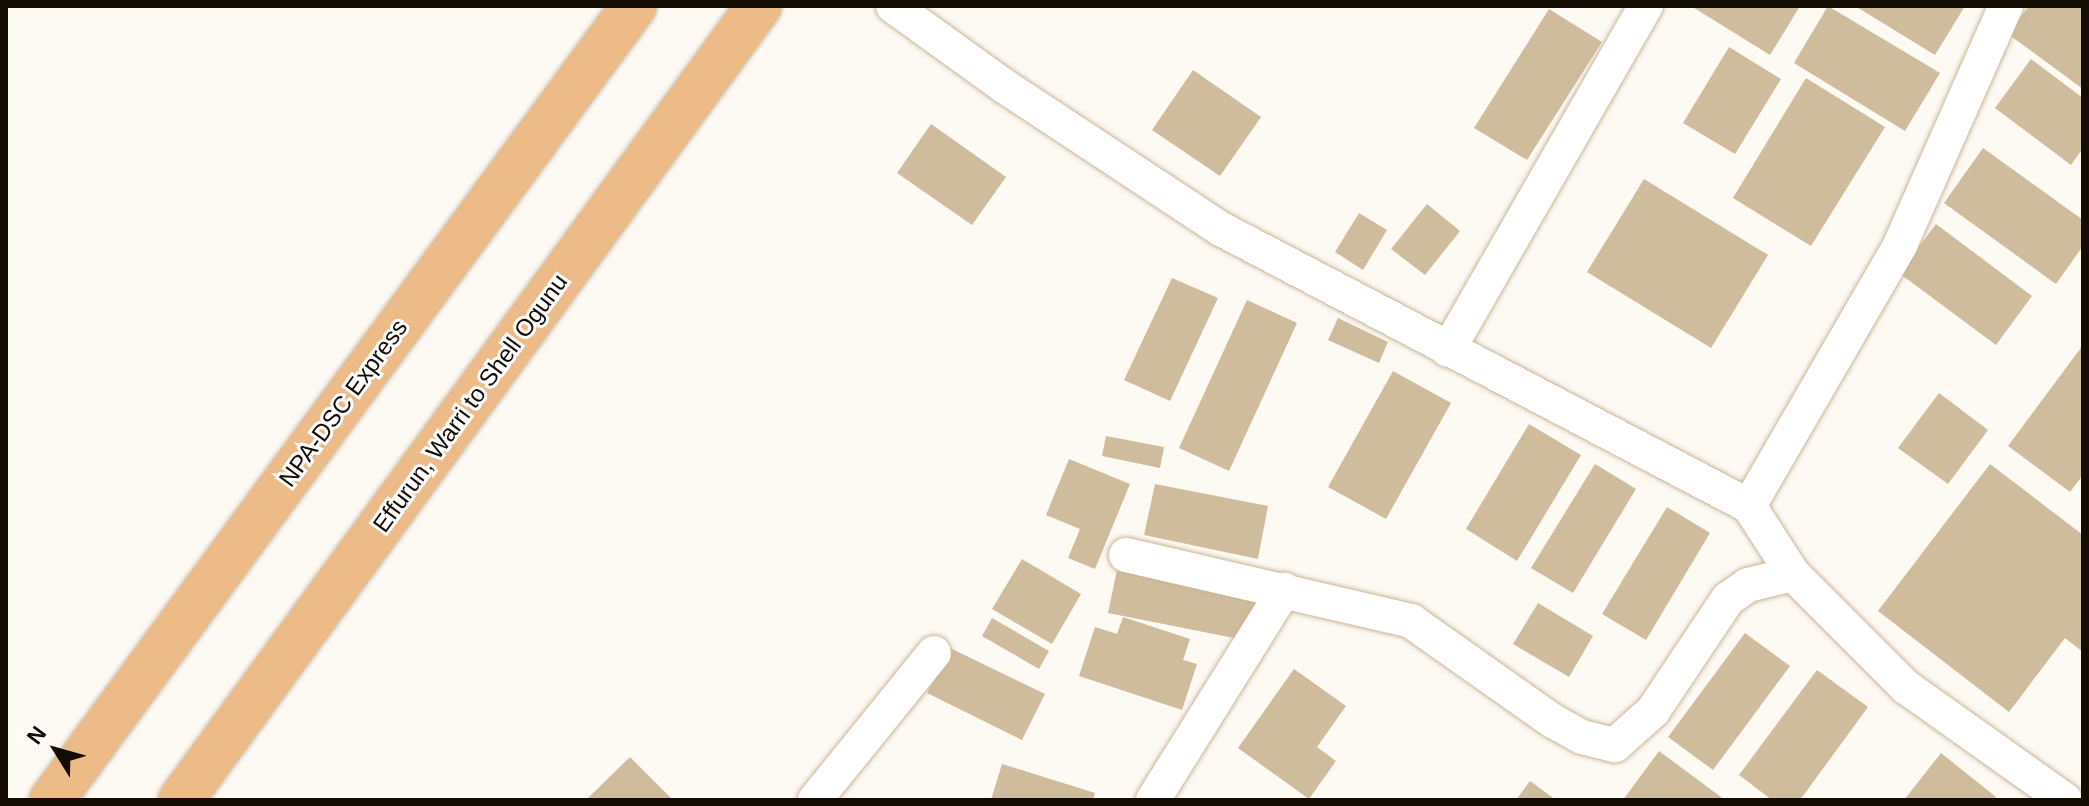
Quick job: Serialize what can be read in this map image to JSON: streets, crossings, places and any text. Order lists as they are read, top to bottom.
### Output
{
  "streets": {
    "main road": ["NPA-DSC Express", "Effurun, Warri to Shell Ogunu"]
  },
  "north": "top left"
}
